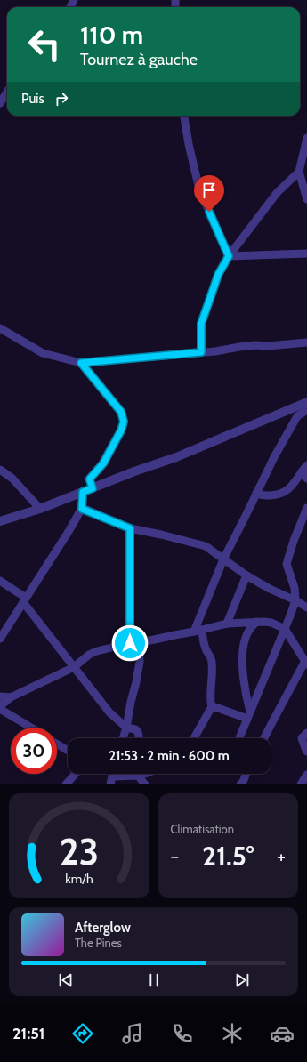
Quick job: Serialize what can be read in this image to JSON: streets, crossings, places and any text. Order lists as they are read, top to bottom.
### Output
{
  "page": {
    "turn": ["110 m", "Tournez à gauche"],
    "then": "Puis",
    "limit": "30",
    "trip": "21:53 · 2 min · 600 m",
    "tile": "Climatisation",
    "heat": ["−", "21.5°", "+"],
    "song": ["Afterglow", "The Pines"],
    "tabs": "21:51",
    "gauge": ["23", "km/h"]
  }
}
